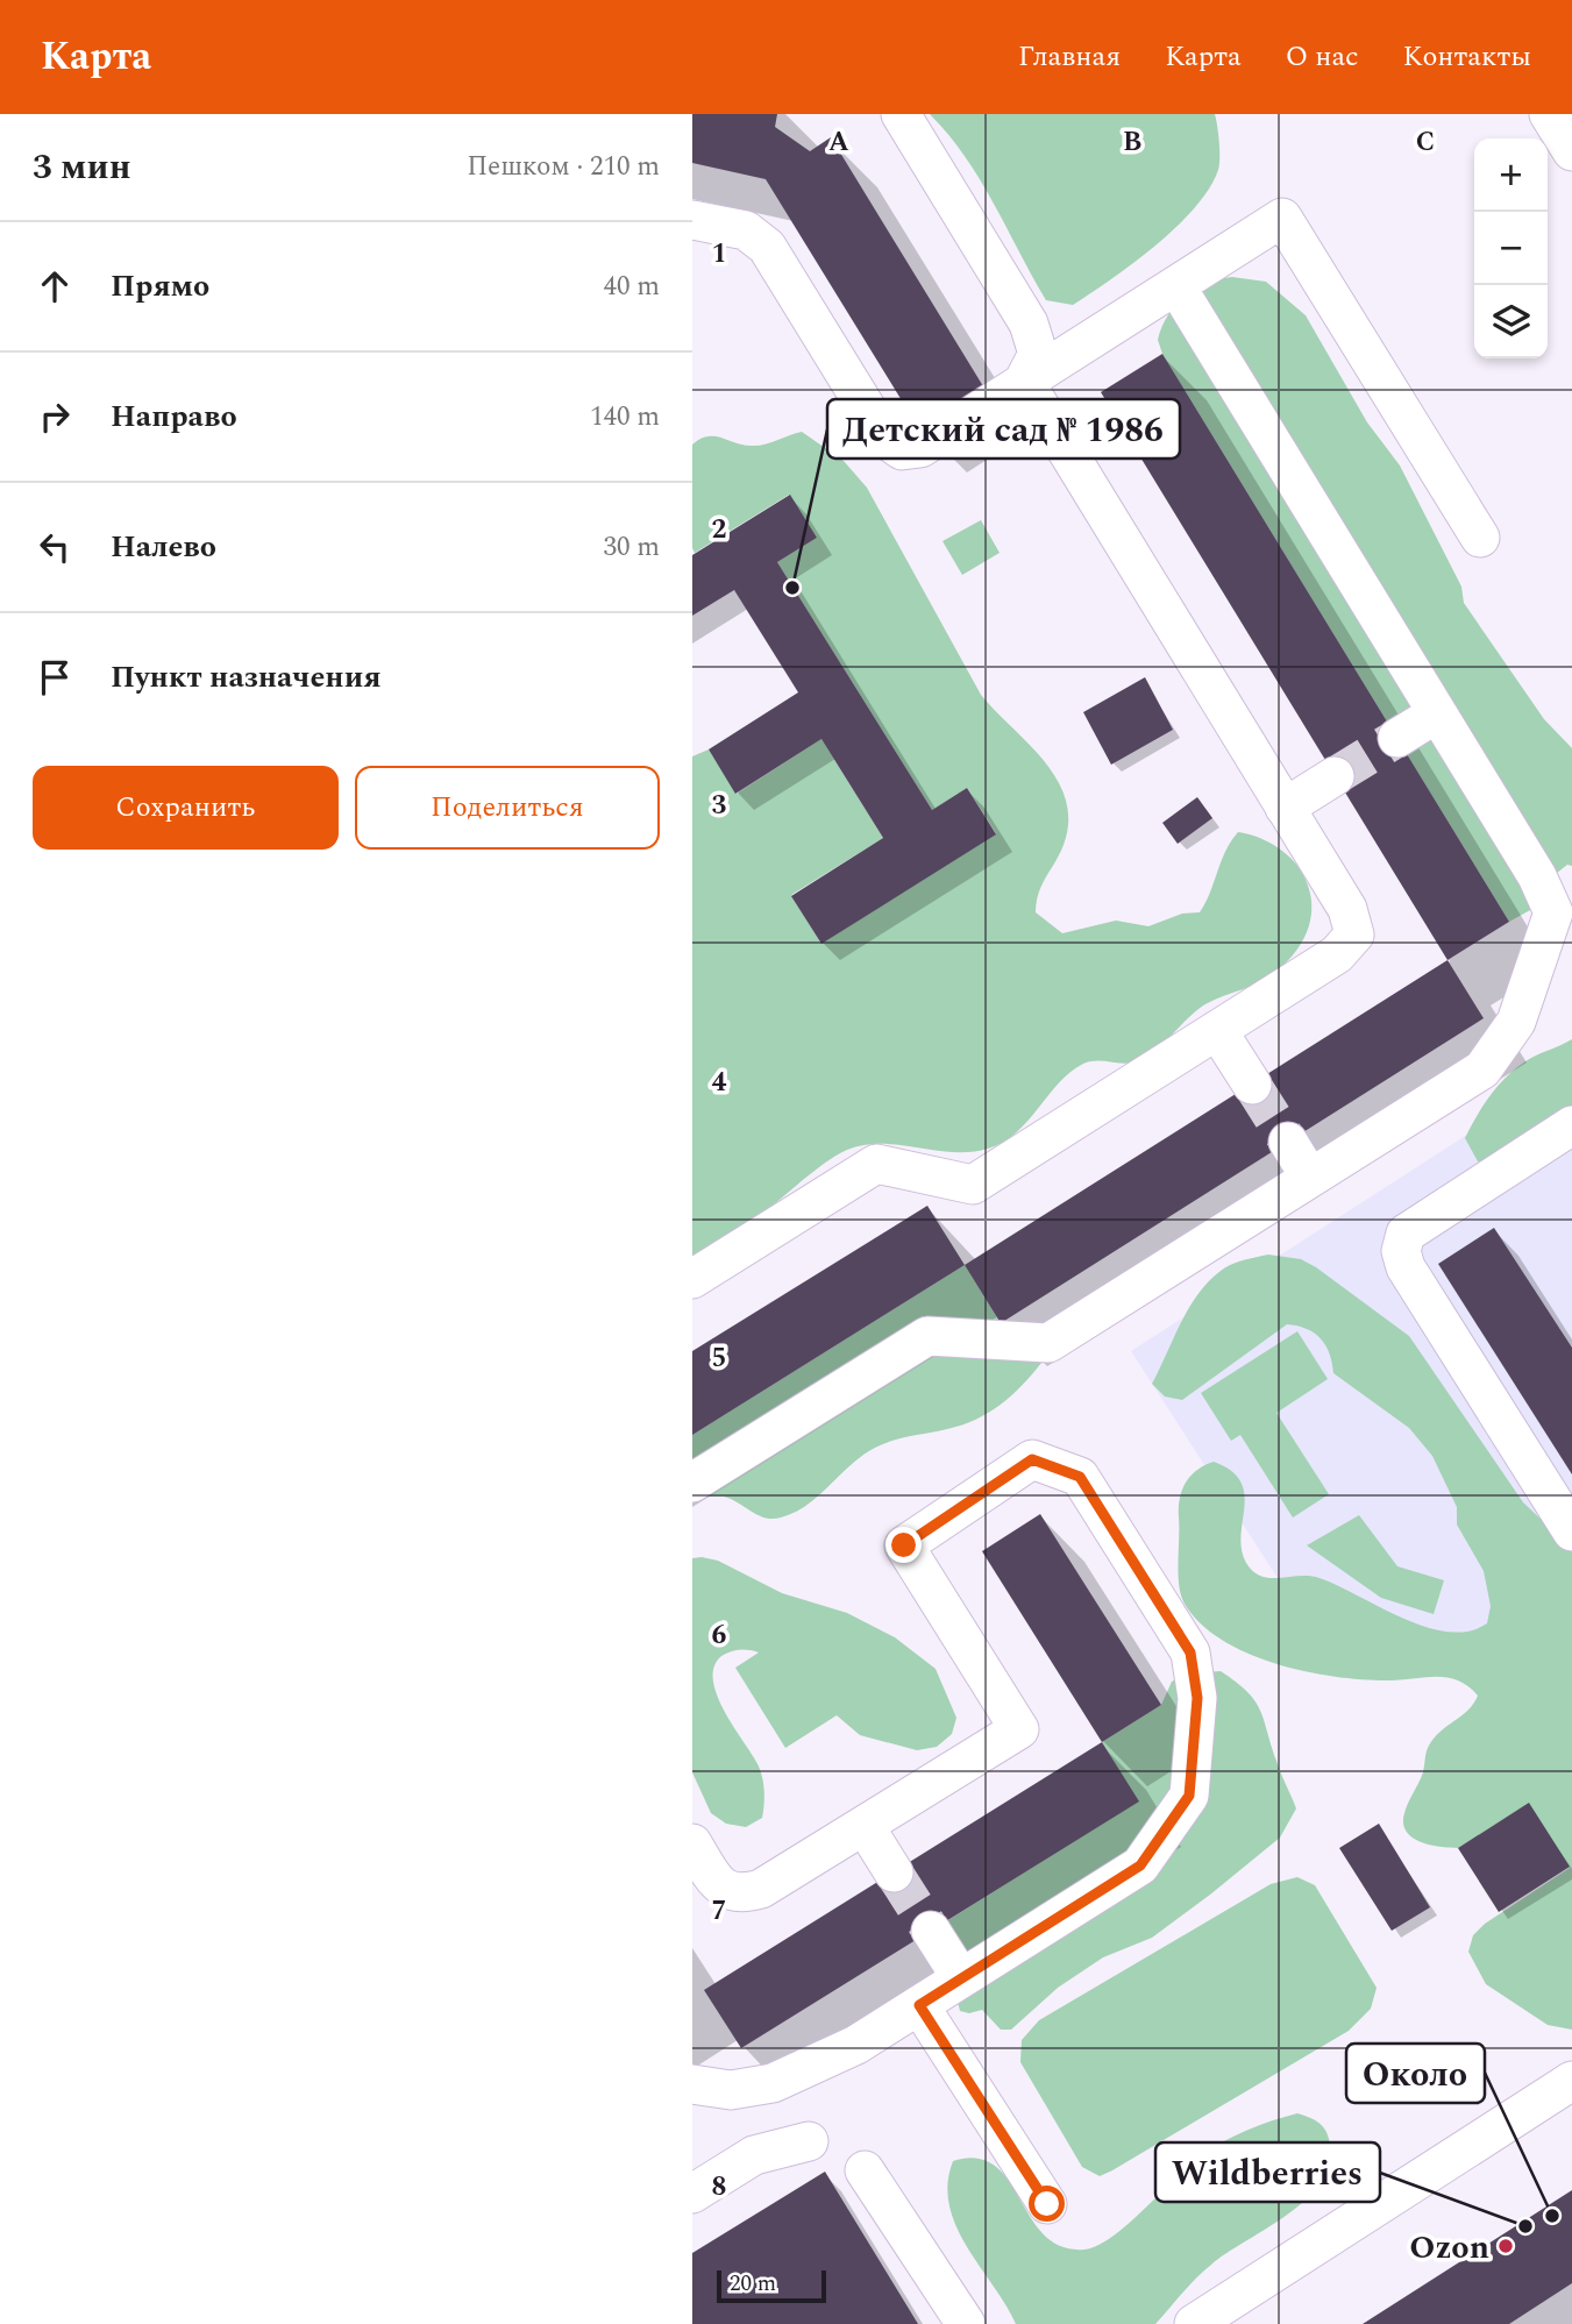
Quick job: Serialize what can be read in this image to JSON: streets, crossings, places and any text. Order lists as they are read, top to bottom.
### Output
{
  "places": [
    "Детский сад № 1986",
    "Около",
    "Wildberries",
    "Ozon"
  ],
  "scale_bar": "20 m",
  "page": {
    "header": "Карта",
    "nav": [
      "Главная",
      "Карта",
      "О нас",
      "Контакты"
    ],
    "heading": ["3 мин", "Пешком · 210 m"],
    "map_buttons": ["+", "−"],
    "list": [
      ["Прямо", "40 m"],
      ["Направо", "140 m"],
      ["Налево", "30 m"],
      "Пункт назначения"
    ],
    "buttons": ["Сохранить", "Поделиться"],
    "scale": "20 m"
  },
  "grid": {
    "columns": ["A", "B", "C"],
    "rows": [
      "1",
      "2",
      "3",
      "4",
      "5",
      "6",
      "7",
      "8"
    ]
  }
}
